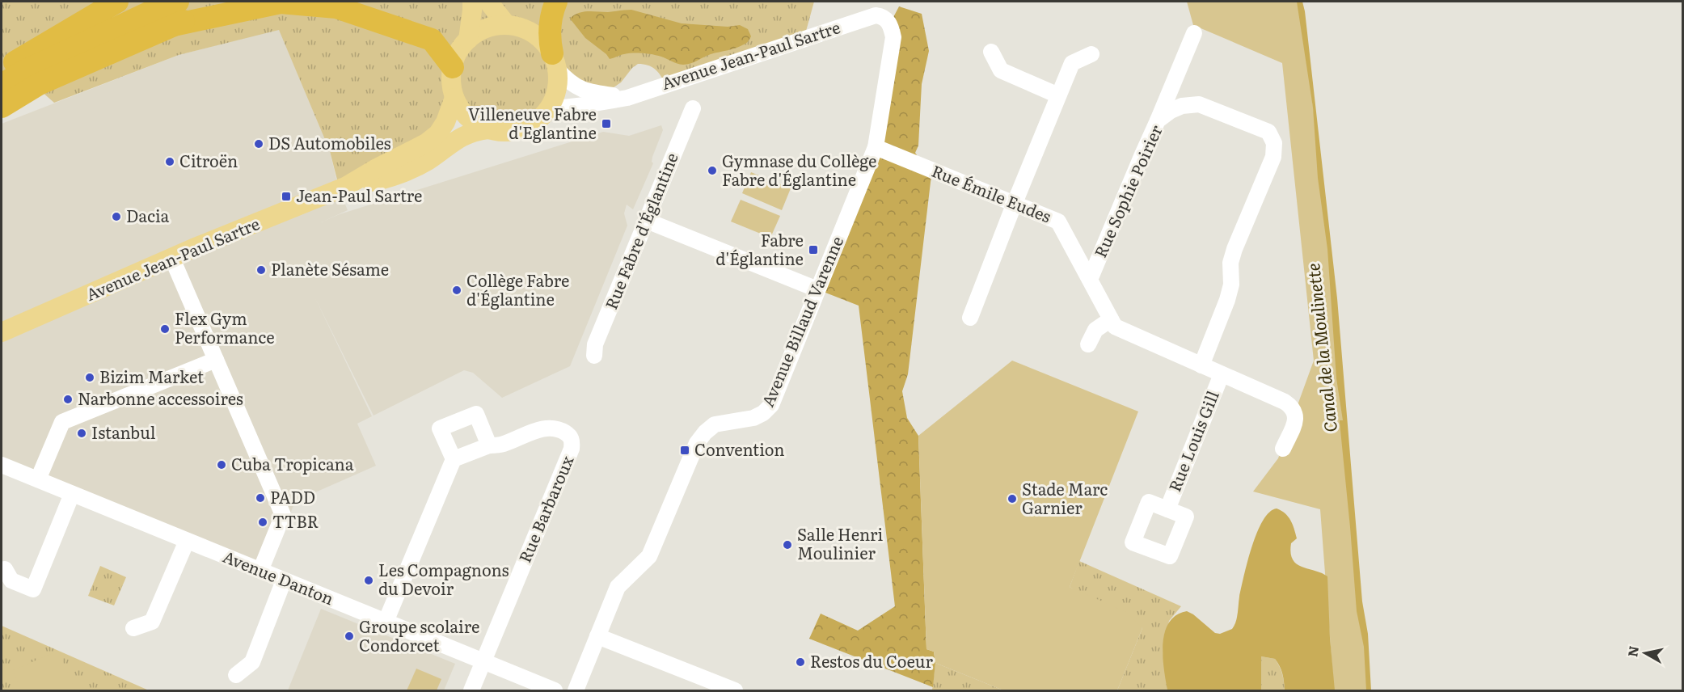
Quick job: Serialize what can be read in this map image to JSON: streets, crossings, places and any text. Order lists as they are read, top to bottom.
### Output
{
  "streets": {
    "main road": ["Avenue Jean-Paul Sartre"],
    "street": [
      "Rue Sophie Poirier",
      "Rue Émile Eudes",
      "Rue Fabre d'Églantine",
      "Avenue Billaud Varenne",
      "Rue Louis Gill",
      "Rue Barbaroux",
      "Avenue Danton"
    ]
  },
  "crossings": [
    ["Avenue Jean-Paul Sartre", "Avenue Billaud Varenne"],
    ["Rue Sophie Poirier", "Rue Émile Eudes"],
    ["Rue Émile Eudes", "Avenue Billaud Varenne"],
    ["Rue Émile Eudes", "Rue Louis Gill"],
    ["Rue Barbaroux", "Avenue Danton"]
  ],
  "water": ["Canal de la Moulinette"],
  "places": {
    "transit": [
      "Villeneuve Fabre d'Eglantine",
      "Jean-Paul Sartre",
      "Fabre d'Églantine",
      "Convention"
    ],
    "other": [
      "DS Automobiles",
      "Citroën",
      "Gymnase du Collège Fabre d'Églantine",
      "Dacia",
      "Planète Sésame",
      "Collège Fabre d'Églantine",
      "Flex Gym Performance",
      "Bizim Market",
      "Narbonne accessoires",
      "Istanbul",
      "Cuba Tropicana",
      "PADD",
      "Stade Marc Garnier",
      "TTBR",
      "Salle Henri Moulinier",
      "Les Compagnons du Devoir",
      "Groupe scolaire Condorcet",
      "Restos du Coeur"
    ]
  },
  "north": "left"
}
